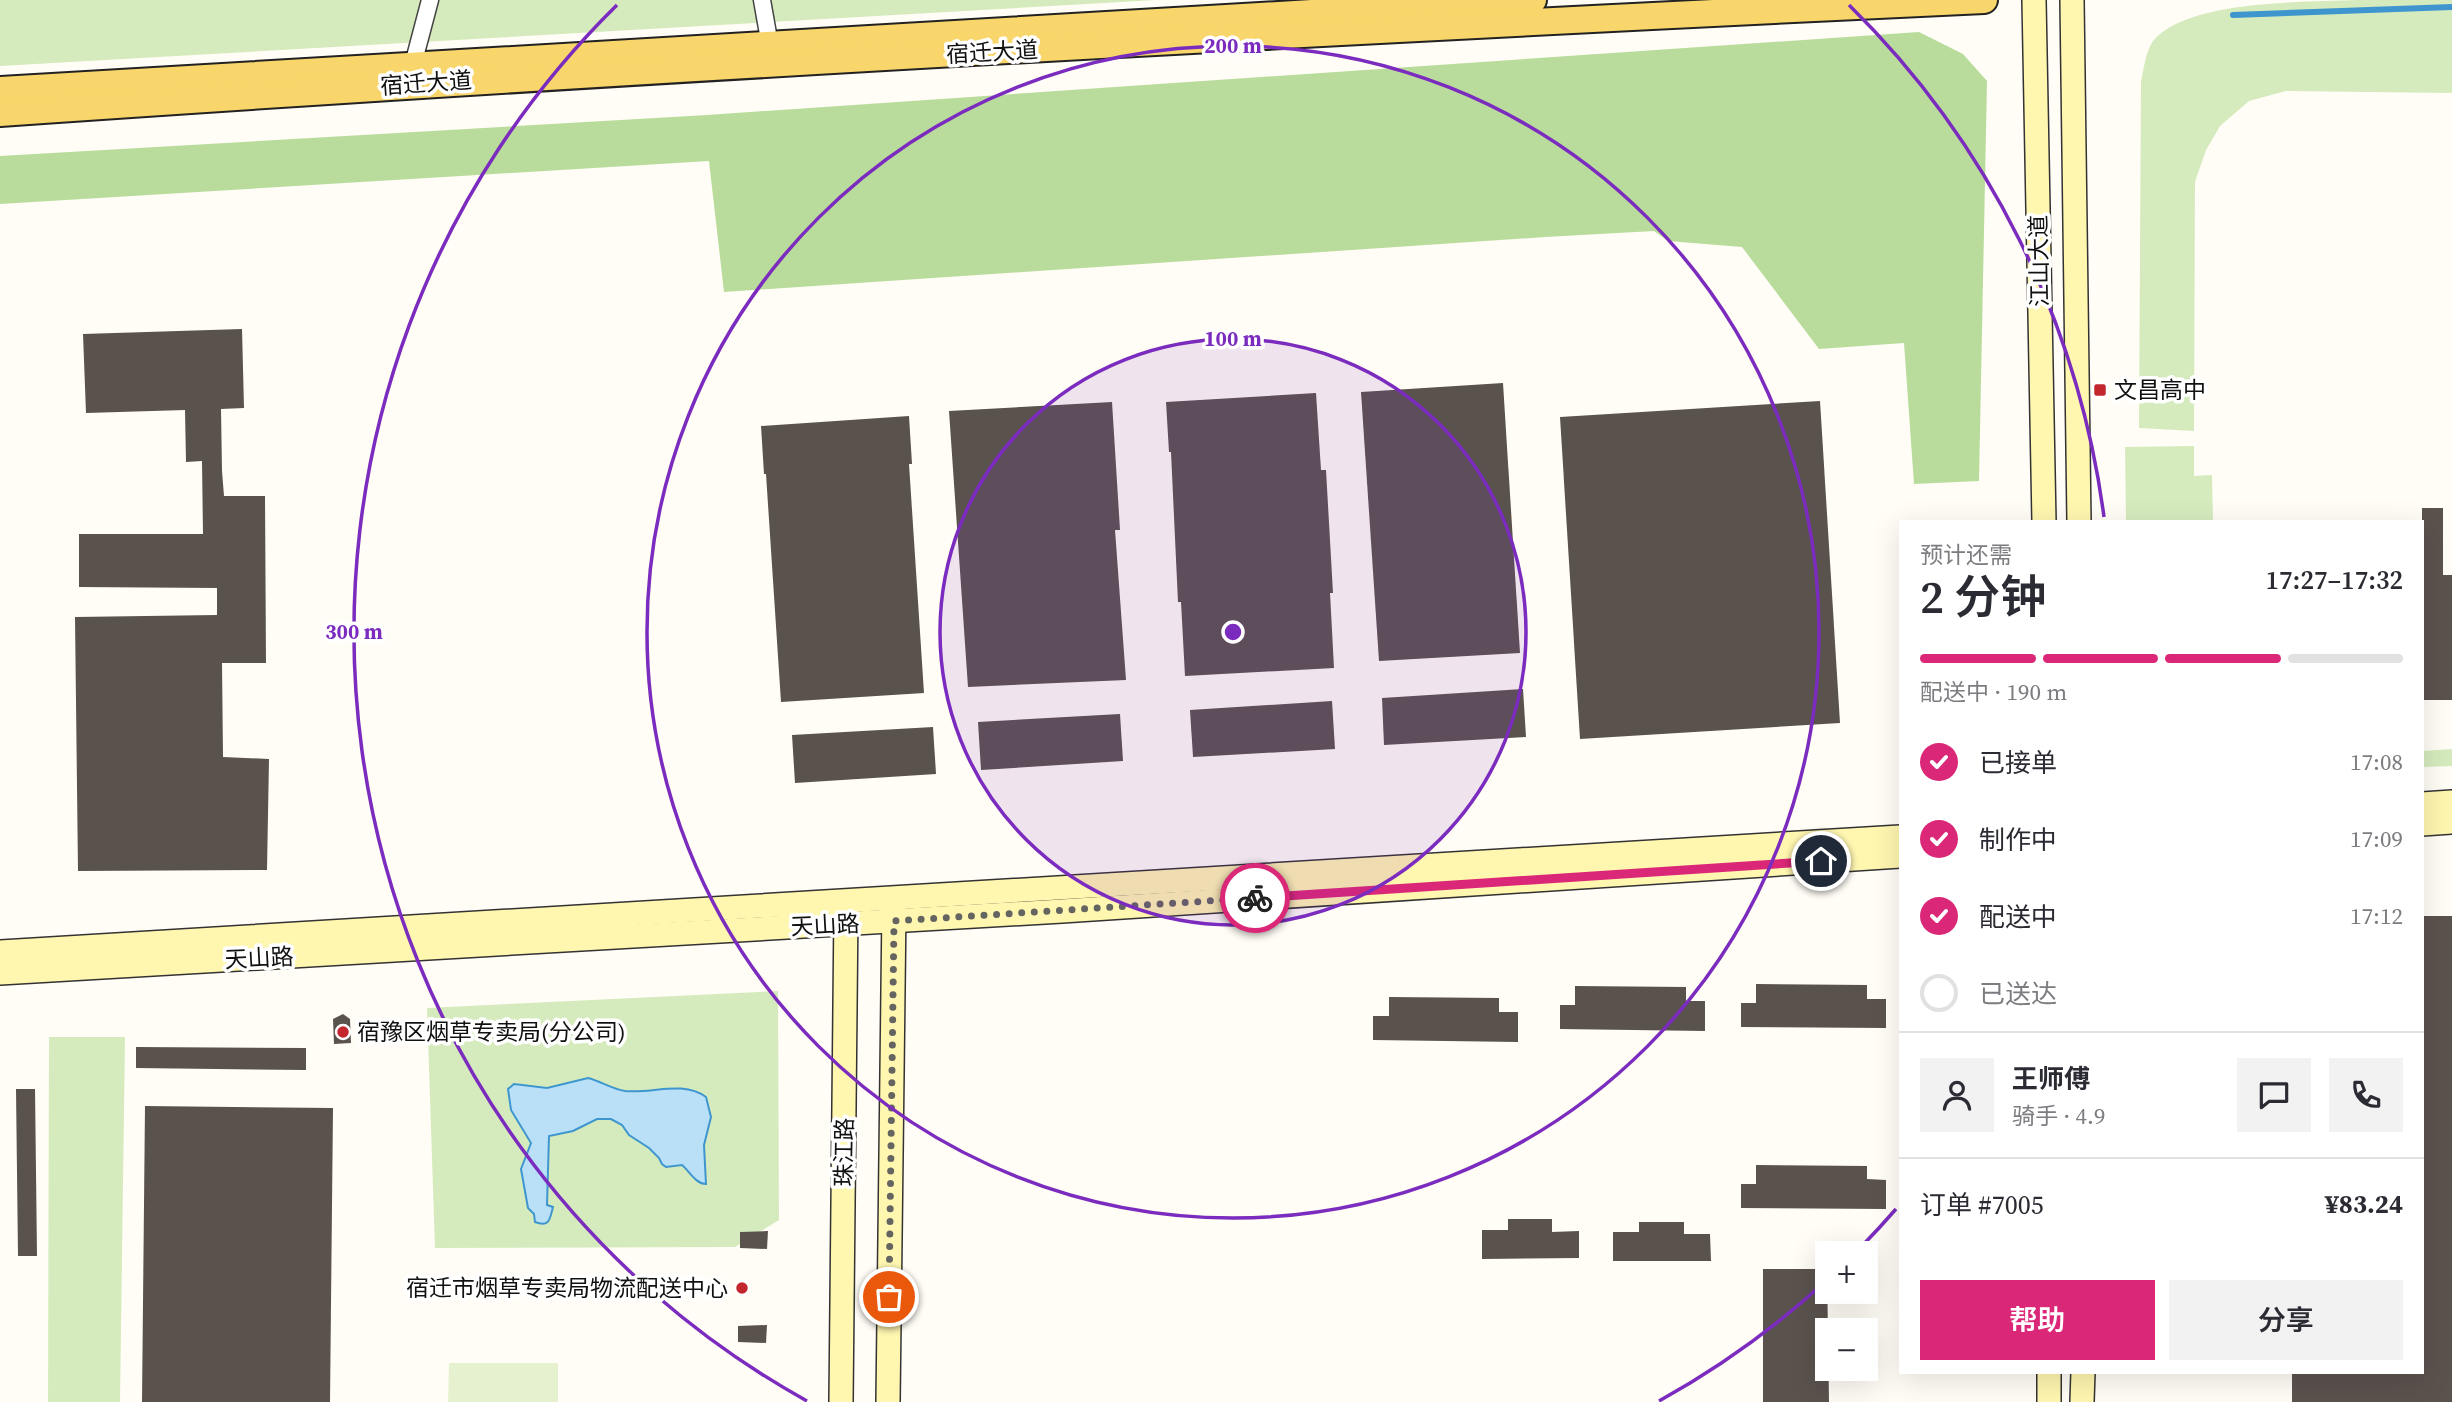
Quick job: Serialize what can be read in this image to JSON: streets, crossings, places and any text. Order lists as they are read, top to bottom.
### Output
{
  "streets": {
    "main road": ["宿迁大道"],
    "street": ["江山大道", "天山路", "珠江路"]
  },
  "crossings": [
    ["天山路", "珠江路"]
  ],
  "places": {
    "transit": ["文昌高中"],
    "other": ["宿豫区烟草专卖局(分公司)", "宿迁市烟草专卖局物流配送中心"]
  },
  "page": {
    "heading": ["2 分钟", "预计还需", "17:27–17:32"],
    "panel": [
      "王师傅",
      "骑手 · 4.9",
      "订单 #7005",
      "¥83.24"
    ],
    "bar": "配送中 · 190 m",
    "list": [
      ["已接单", "17:08"],
      ["制作中", "17:09"],
      ["配送中", "17:12"],
      "已送达"
    ],
    "map_buttons": ["+", "−"],
    "buttons": ["帮助", "分享"]
  },
  "rings": ["200 m", "100 m", "300 m"]
}
